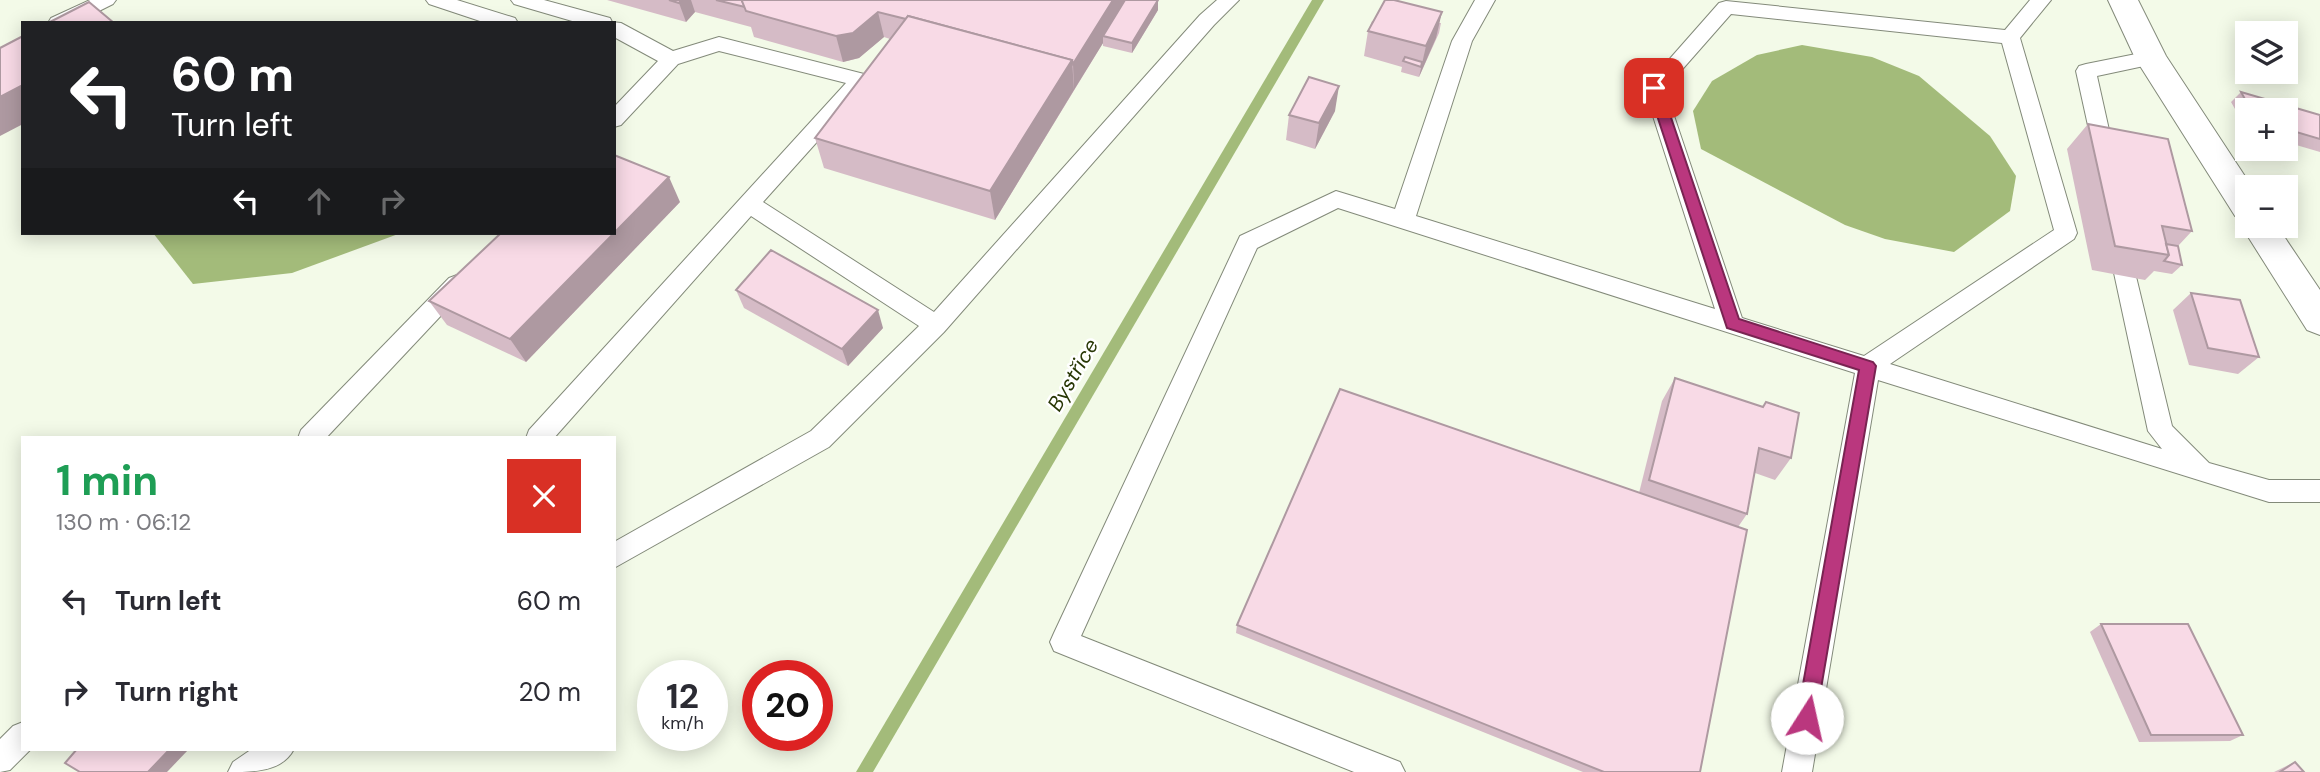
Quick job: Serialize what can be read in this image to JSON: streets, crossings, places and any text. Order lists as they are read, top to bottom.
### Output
{
  "water": ["Bystřice"],
  "page": {
    "map_buttons": ["+", "−"],
    "turn": ["60 m", "Turn left"],
    "heading": ["1 min", "130 m · 06:12"],
    "list": [
      {
        "name": "Turn left",
        "value": "60 m"
      },
      {
        "name": "Turn right",
        "value": "20 m"
      }
    ],
    "speed": "12 km/h",
    "limit": "20"
  }
}
